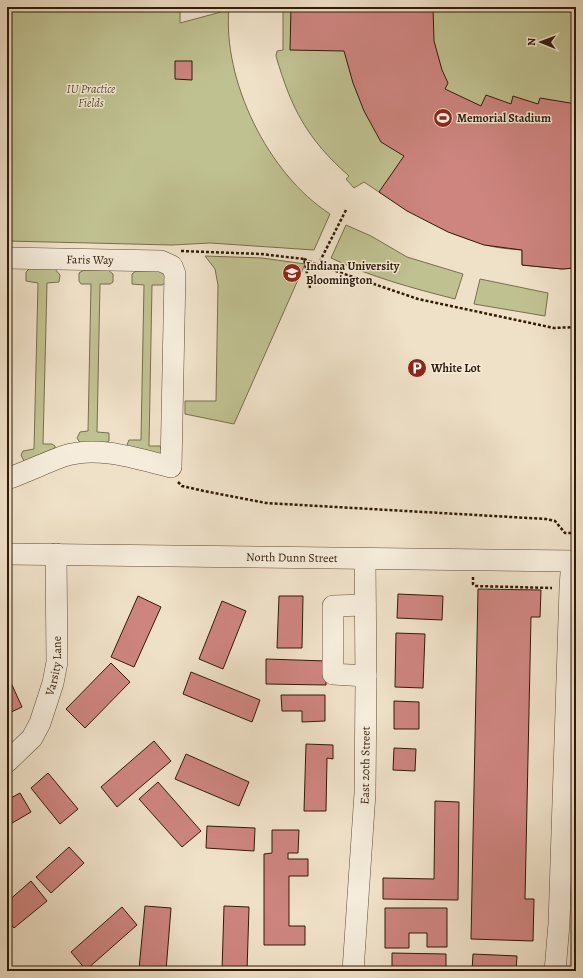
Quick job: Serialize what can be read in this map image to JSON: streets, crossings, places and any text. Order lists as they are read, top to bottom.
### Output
{
  "streets": {
    "street": [
      "Faris Way",
      "North Dunn Street",
      "Varsity Lane",
      "East 20th Street"
    ]
  },
  "crossings": [
    ["North Dunn Street", "Varsity Lane"],
    ["North Dunn Street", "East 20th Street"]
  ],
  "parks": ["IU Practice Fields"],
  "places": {
    "sports": ["Memorial Stadium"],
    "school or university": ["Indiana University Bloomington"],
    "parking": ["White Lot"]
  },
  "north": "left"
}
